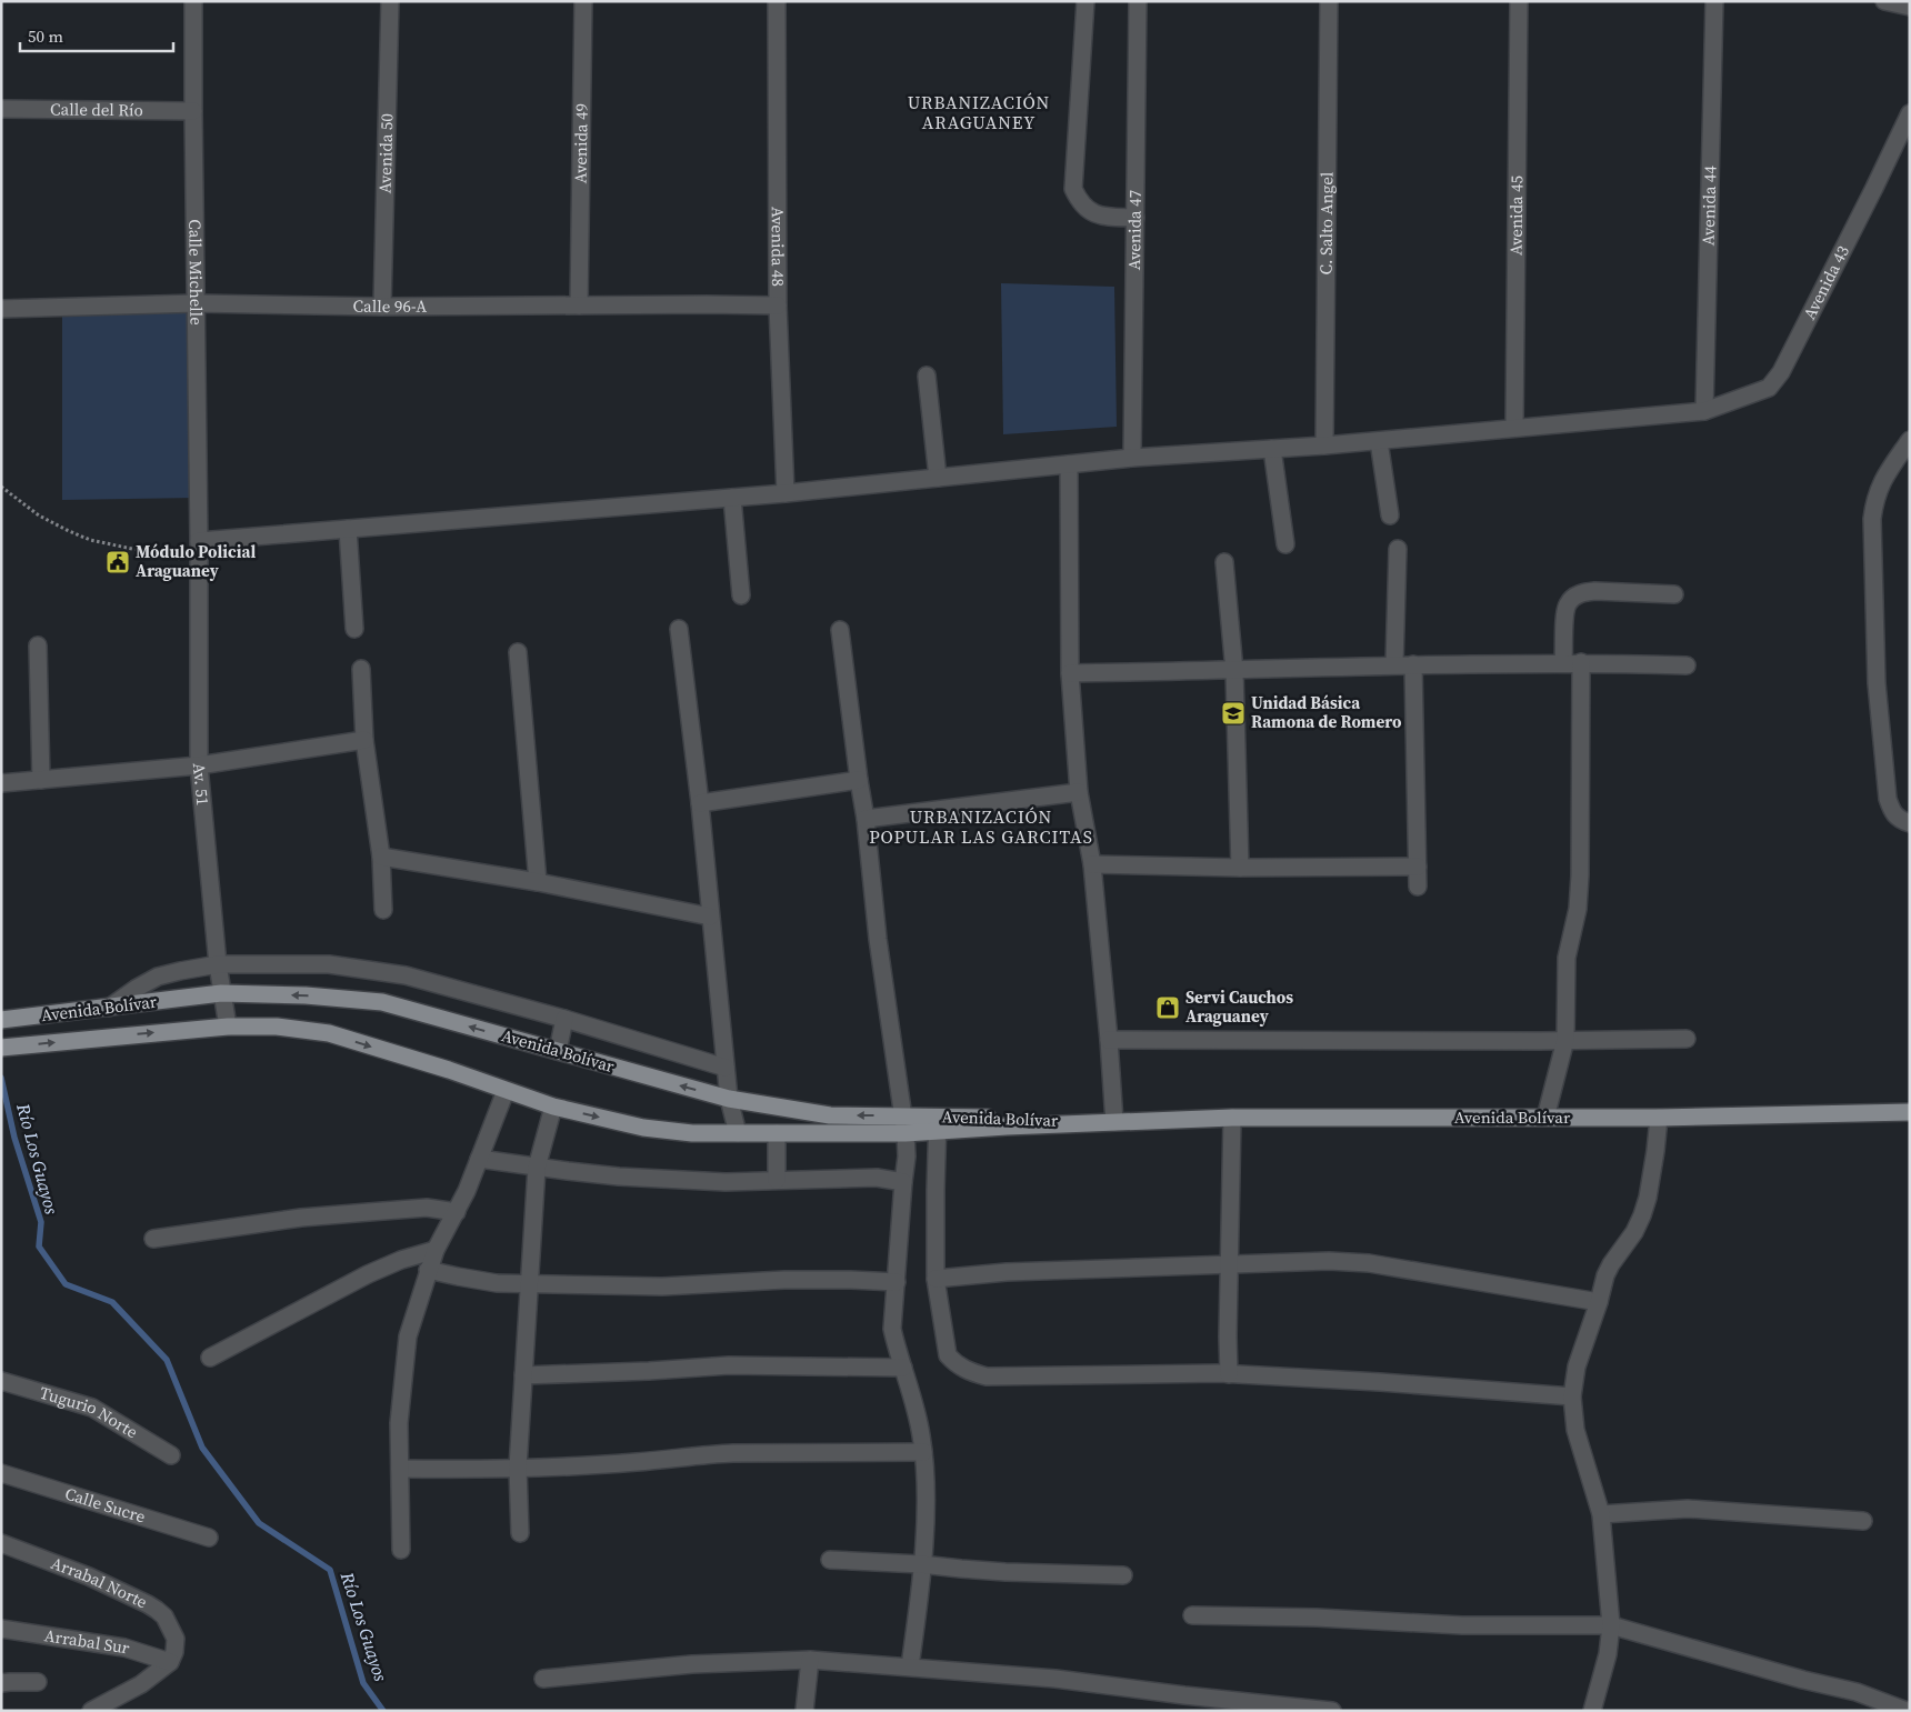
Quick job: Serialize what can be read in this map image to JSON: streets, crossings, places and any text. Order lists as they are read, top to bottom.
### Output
{
  "streets": {
    "main road": ["Avenida Bolívar"],
    "street": [
      "Calle del Río",
      "Avenida 49",
      "Avenida 50",
      "Avenida 44",
      "Avenida 45",
      "C. Salto Angel",
      "Avenida 47",
      "Avenida 48",
      "Calle Michelle",
      "Avenida 43",
      "Calle 96-A",
      "Av. 51",
      "Tugurio Norte",
      "Calle Sucre",
      "Arrabal Norte",
      "Arrabal Sur"
    ]
  },
  "crossings": [
    ["Calle del Río", "Calle Michelle"],
    ["Avenida 49", "Calle 96-A"],
    ["Avenida 50", "Calle 96-A"],
    ["Avenida 44", "Avenida 43"],
    ["Avenida 45", "Avenida 43"],
    ["C. Salto Angel", "Avenida 43"],
    ["Avenida 47", "Avenida 43"],
    ["Avenida 48", "Avenida 43"],
    ["Avenida 48", "Calle 96-A"],
    ["Calle Michelle", "Avenida 43"],
    ["Calle Michelle", "Calle 96-A"],
    ["Calle Michelle", "Av. 51"],
    ["Avenida 43", "Av. 51"],
    ["Av. 51", "Avenida Bolívar"],
    ["Arrabal Norte", "Arrabal Sur"]
  ],
  "districts": ["URBANIZACIÓN ARAGUANEY", "URBANIZACIÓN POPULAR LAS GARCITAS"],
  "water": ["Río Los Guayos"],
  "places": {
    "public building": ["Módulo Policial Araguaney"],
    "school or university": ["Unidad Básica Ramona de Romero"],
    "shop": ["Servi Cauchos Araguaney"]
  },
  "scale_bar": "50 m"
}
